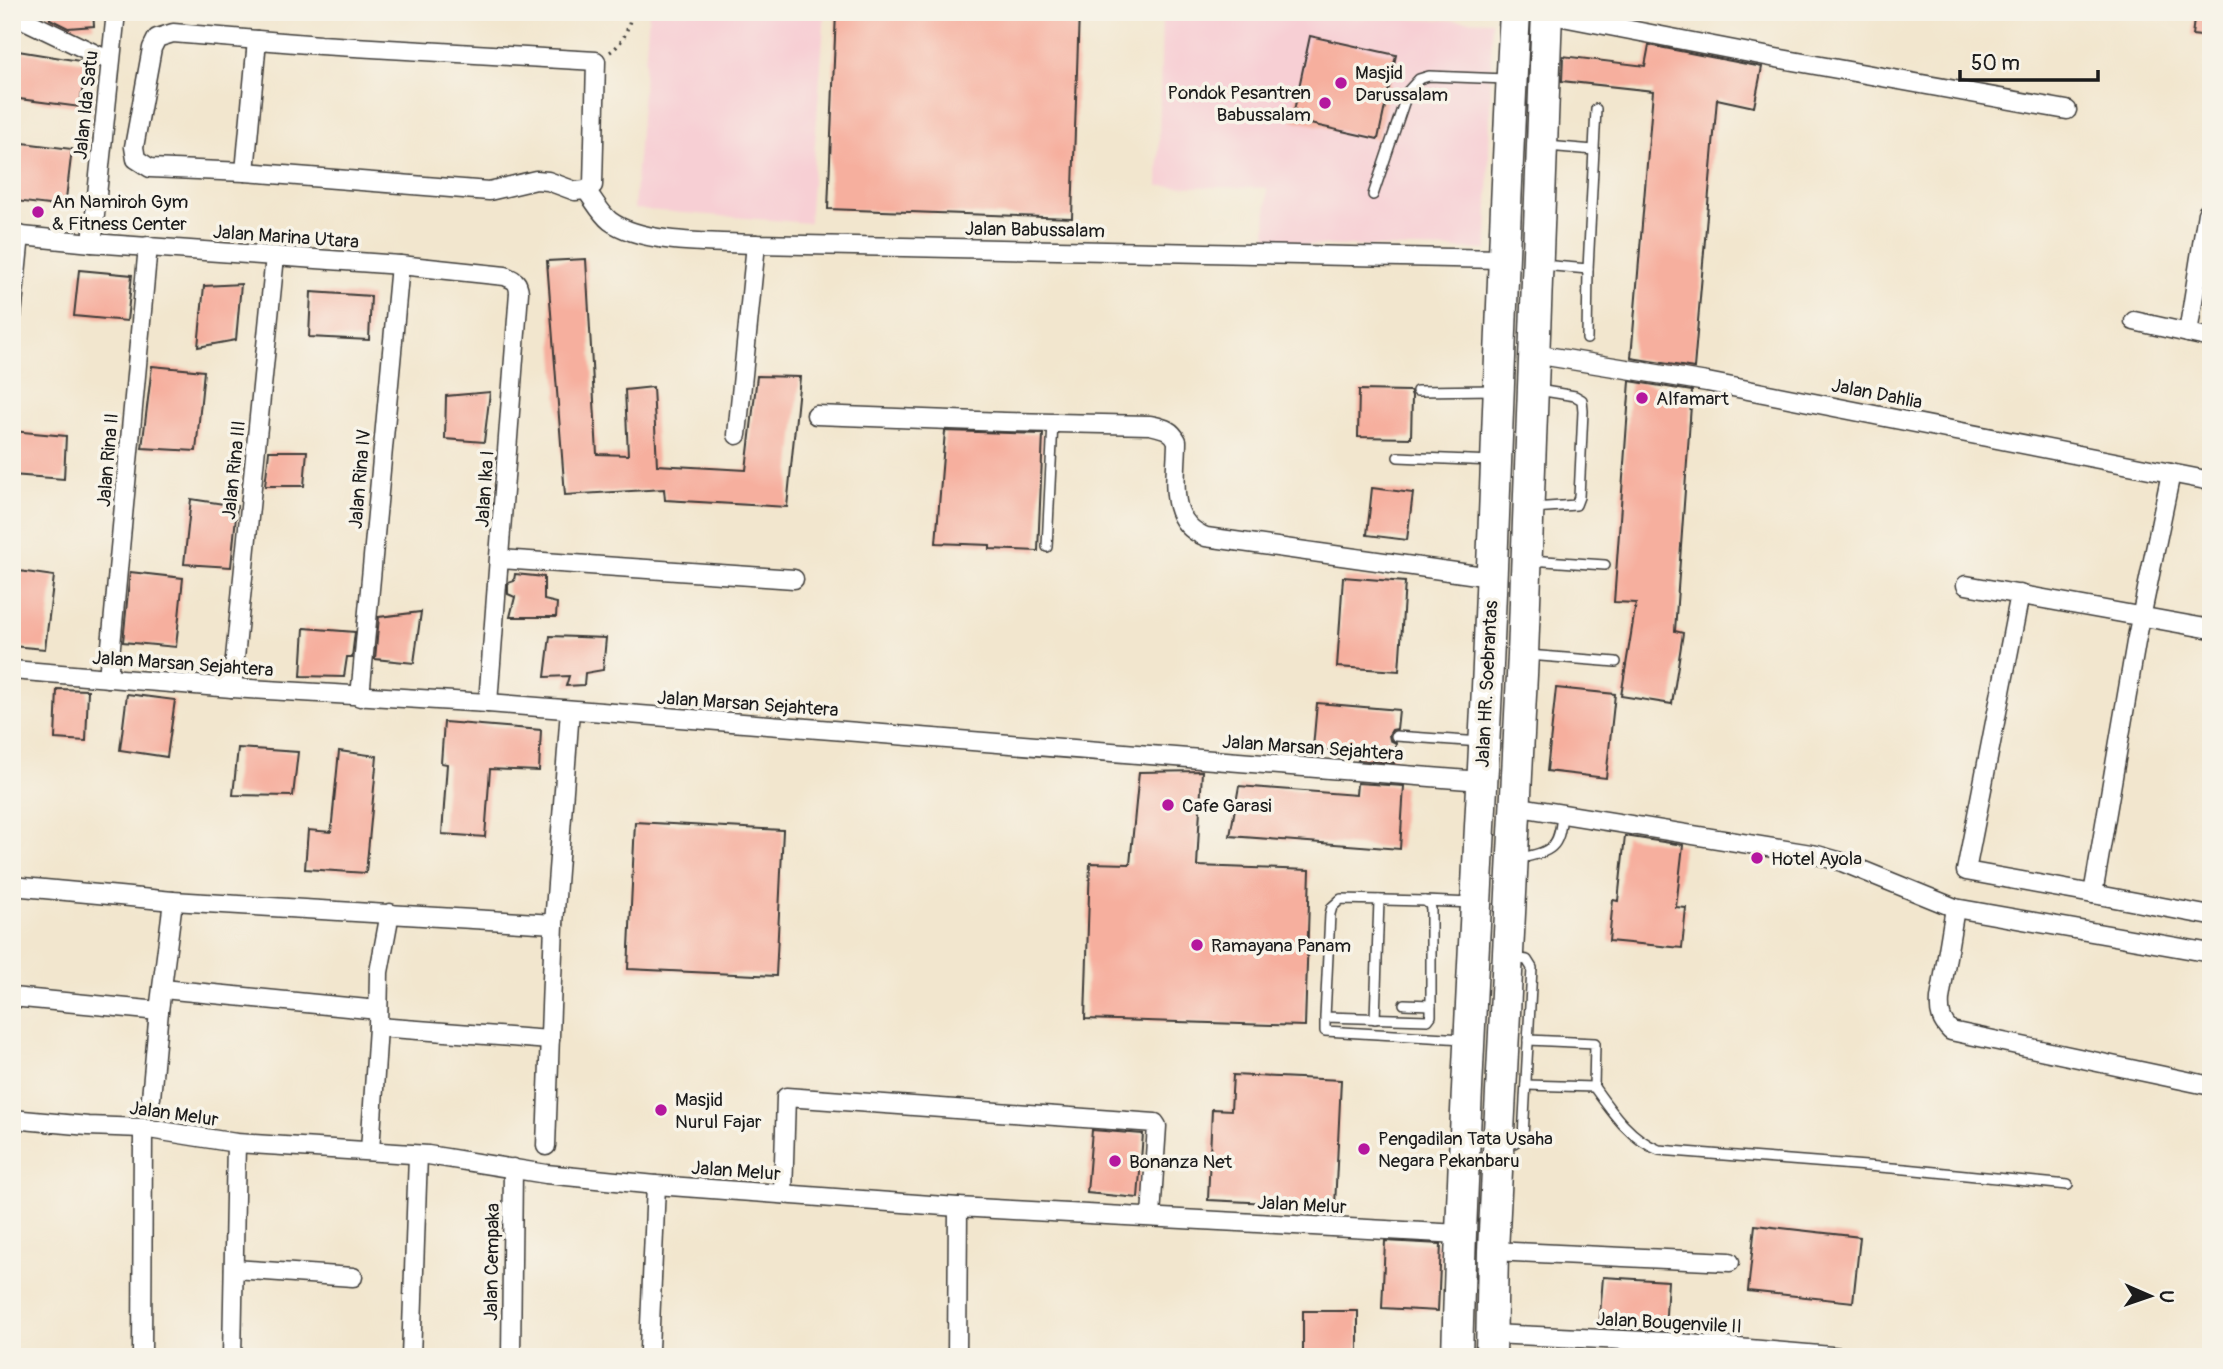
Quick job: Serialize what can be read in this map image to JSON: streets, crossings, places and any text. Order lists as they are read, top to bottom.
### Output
{
  "streets": {
    "main road": ["Jalan HR. Soebrantas"],
    "street": [
      "Jalan Ida Satu",
      "Jalan Babussalam",
      "Jalan Marina Utara",
      "Jalan Dahlia",
      "Jalan Rina II",
      "Jalan Rina III",
      "Jalan Rina IV",
      "Jalan Ika I",
      "Jalan Marsan Sejahtera",
      "Jalan Melur",
      "Jalan Cempaka",
      "Jalan Bougenvile II"
    ]
  },
  "crossings": [
    ["Jalan Ida Satu", "Jalan Marina Utara"],
    ["Jalan Babussalam", "Jalan HR. Soebrantas"],
    ["Jalan Marina Utara", "Jalan Rina II"],
    ["Jalan Marina Utara", "Jalan Rina III"],
    ["Jalan Marina Utara", "Jalan Rina IV"],
    ["Jalan Marina Utara", "Jalan Ika I"],
    ["Jalan Dahlia", "Jalan HR. Soebrantas"],
    ["Jalan Rina II", "Jalan Marsan Sejahtera"],
    ["Jalan Rina III", "Jalan Marsan Sejahtera"],
    ["Jalan Rina IV", "Jalan Marsan Sejahtera"],
    ["Jalan Ika I", "Jalan Marsan Sejahtera"],
    ["Jalan Marsan Sejahtera", "Jalan HR. Soebrantas"],
    ["Jalan HR. Soebrantas", "Jalan Melur"],
    ["Jalan HR. Soebrantas", "Jalan Bougenvile II"],
    ["Jalan Melur", "Jalan Cempaka"]
  ],
  "places": [
    "Masjid Darussalam",
    "Pondok Pesantren Babussalam",
    "An Namiroh Gym & Fitness Center",
    "Alfamart",
    "Cafe Garasi",
    "Hotel Ayola",
    "Ramayana Panam",
    "Masjid Nurul Fajar",
    "Pengadilan Tata Usaha Negara Pekanbaru",
    "Bonanza Net"
  ],
  "scale_bar": "50 m",
  "north": "right"
}
